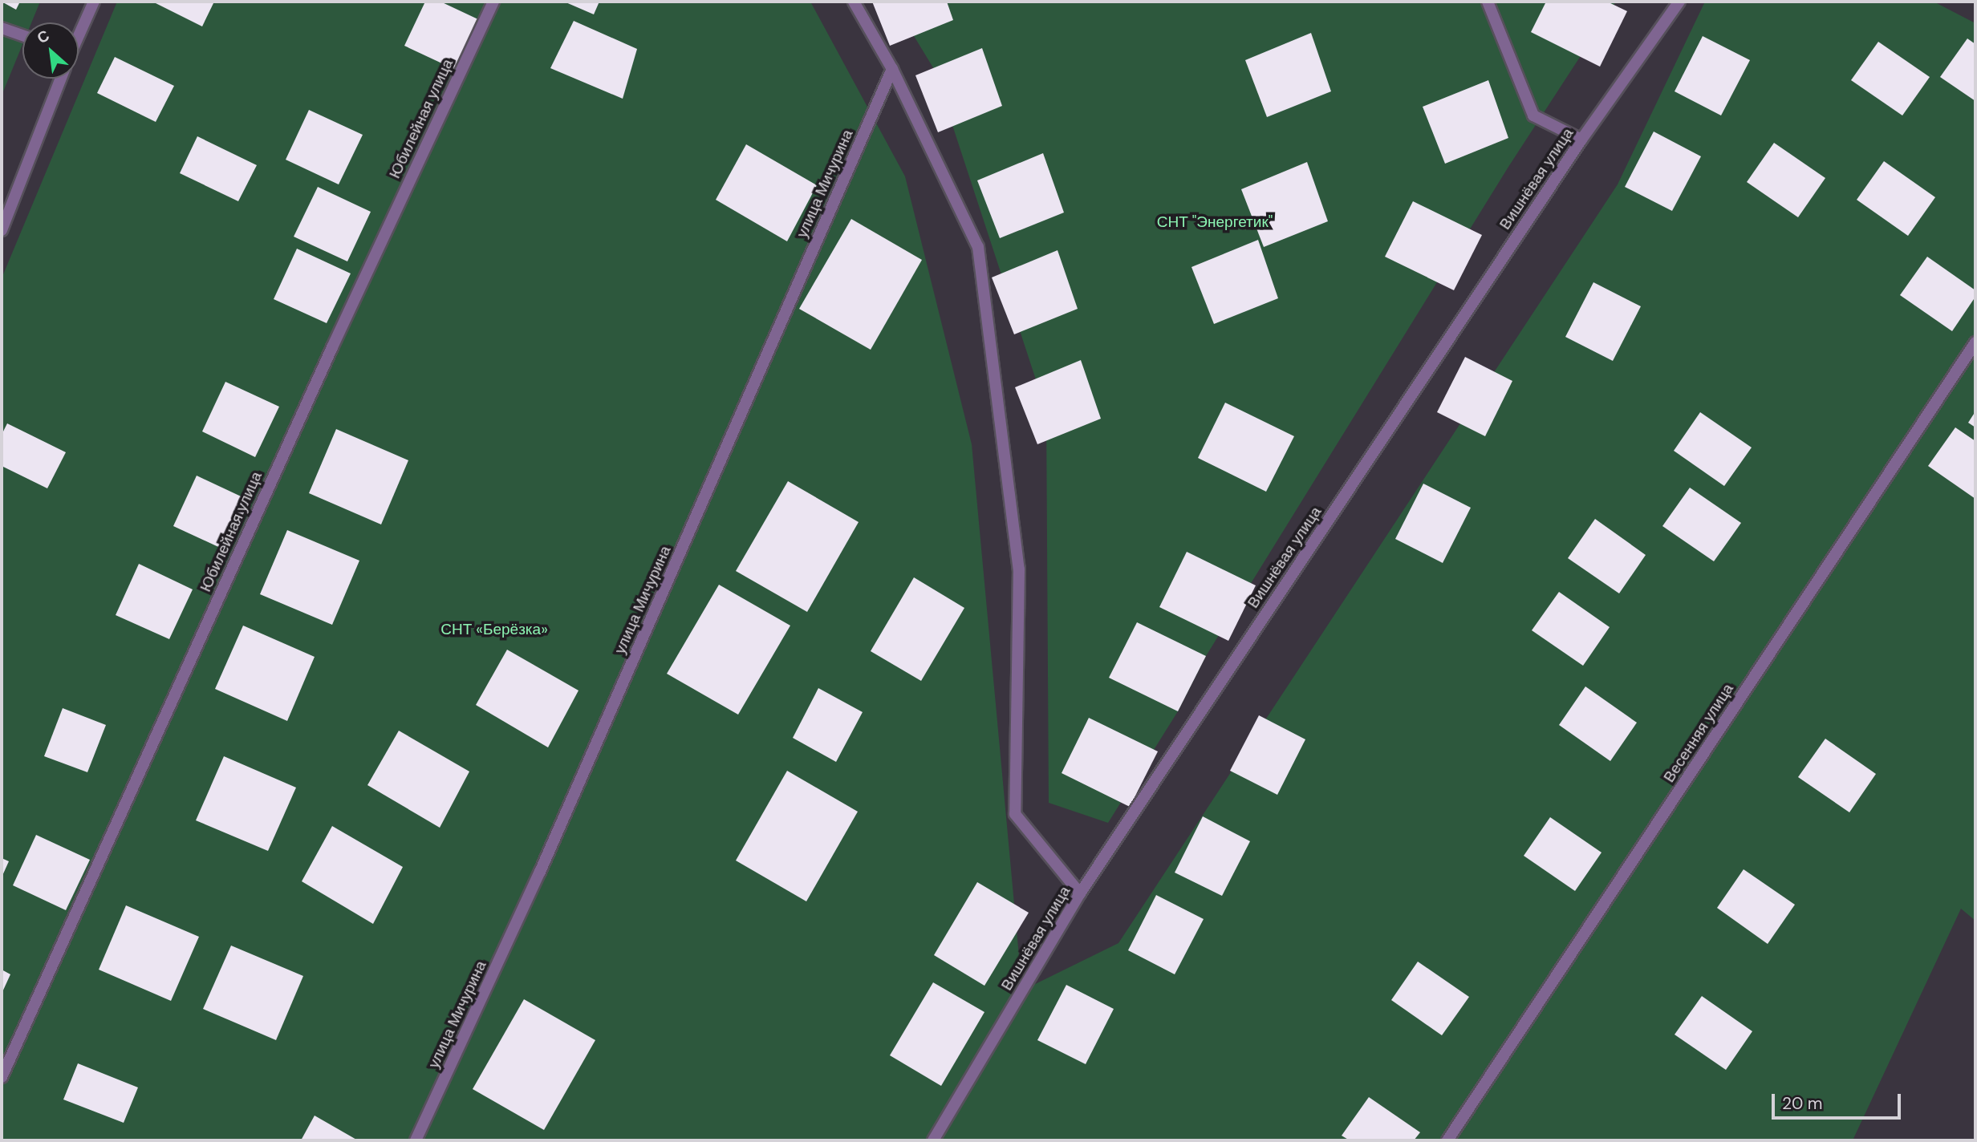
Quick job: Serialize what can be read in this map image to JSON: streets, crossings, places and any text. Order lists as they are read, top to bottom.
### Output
{
  "streets": {
    "street": [
      "Юбилейная улица",
      "Вишнёвая улица",
      "улица Мичурина",
      "Весенняя улица"
    ]
  },
  "parks": ["СНТ \"Энергетик\"", "СНТ «Берёзка»"],
  "scale_bar": "20 m",
  "north": "top left"
}
